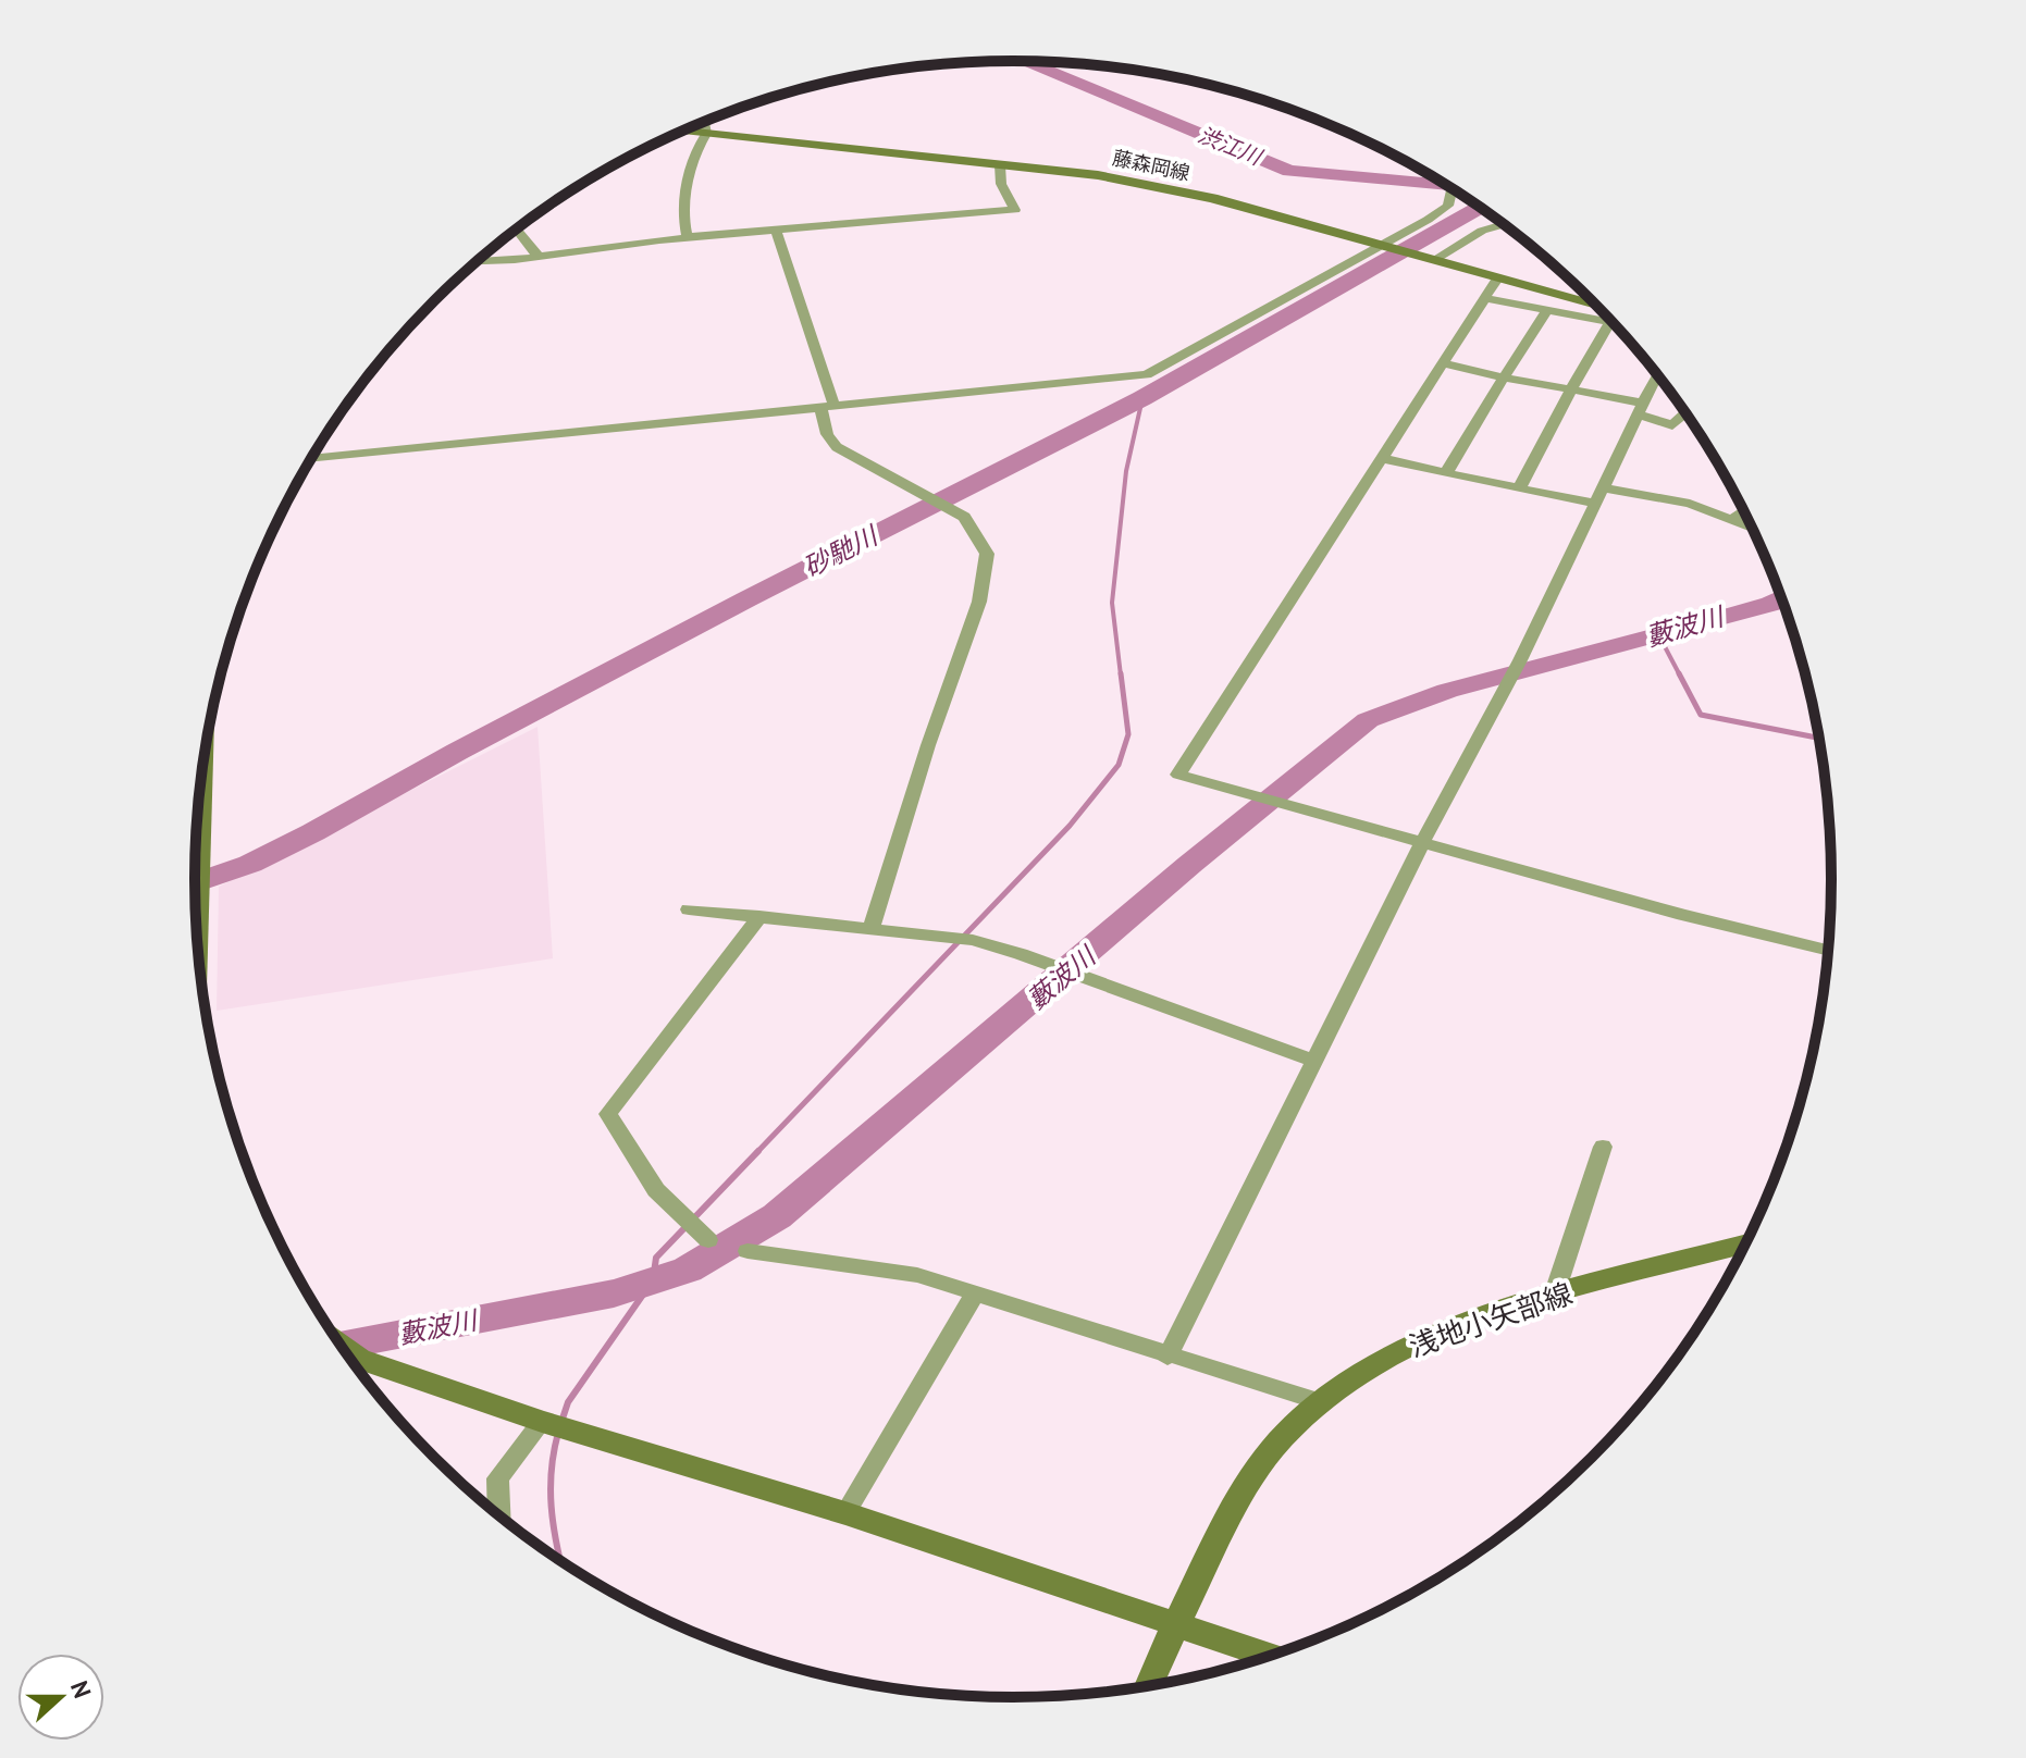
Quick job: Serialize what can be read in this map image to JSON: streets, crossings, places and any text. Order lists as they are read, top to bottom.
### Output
{
  "streets": {
    "main road": ["藤森岡線", "浅地小矢部線"]
  },
  "water": ["渋江川", "砂馳川", "藪波川"],
  "north": "right"
}
